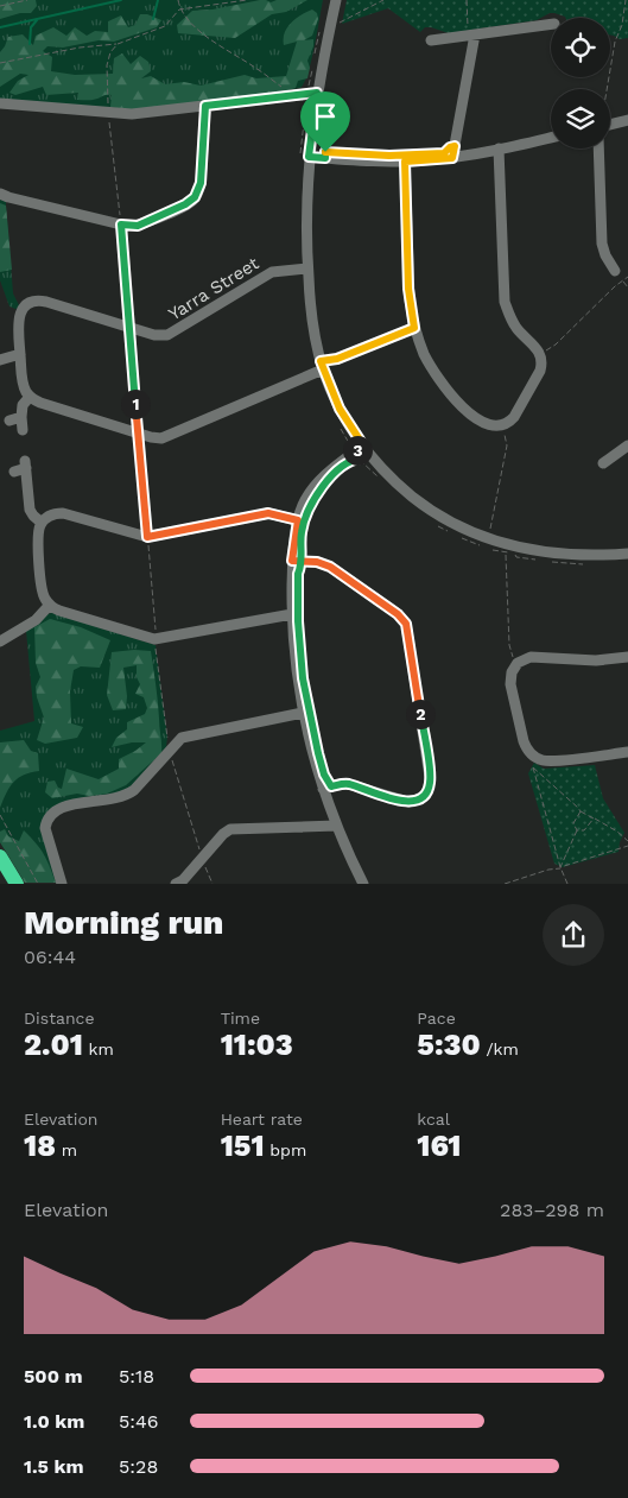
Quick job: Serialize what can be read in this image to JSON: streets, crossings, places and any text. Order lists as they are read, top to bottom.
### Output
{
  "streets": {
    "street": ["Yarra Street"]
  },
  "page": {
    "pins": ["1", "3", "2"],
    "heading": ["Morning run", "06:44"],
    "stats": [
      ["Distance", "2.01 km"],
      ["Time", "11:03"],
      ["Pace", "5:30 /km"],
      ["Elevation", "18 m"],
      ["Heart rate", "151 bpm"],
      ["kcal", "161"]
    ],
    "chart": ["Elevation", "283–298 m"],
    "list": [
      {
        "name": "500 m",
        "note": "5:18"
      },
      {
        "name": "1.0 km",
        "note": "5:46"
      },
      {
        "name": "1.5 km",
        "note": "5:28"
      }
    ]
  }
}
